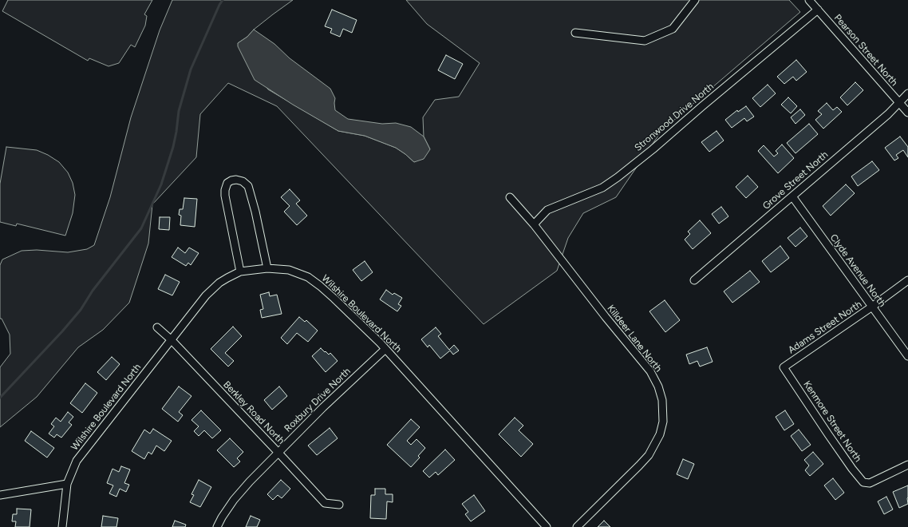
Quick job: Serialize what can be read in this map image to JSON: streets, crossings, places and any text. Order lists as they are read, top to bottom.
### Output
{
  "streets": {
    "street": [
      "Pearson Street North",
      "Stronwood Drive North",
      "Grove Street North",
      "Clyde Avenue North",
      "Wilshire Boulevard North",
      "Adams Street North",
      "Killdeer Lane North",
      "Roxbury Drive North",
      "Berkley Road North",
      "Kenmore Street North"
    ]
  },
  "crossings": [
    ["Pearson Street North", "Stronwood Drive North"],
    ["Pearson Street North", "Grove Street North"],
    ["Stronwood Drive North", "Killdeer Lane North"],
    ["Grove Street North", "Clyde Avenue North"],
    ["Clyde Avenue North", "Adams Street North"],
    ["Wilshire Boulevard North", "Roxbury Drive North"],
    ["Wilshire Boulevard North", "Berkley Road North"],
    ["Adams Street North", "Kenmore Street North"],
    ["Roxbury Drive North", "Berkley Road North"]
  ]
}
